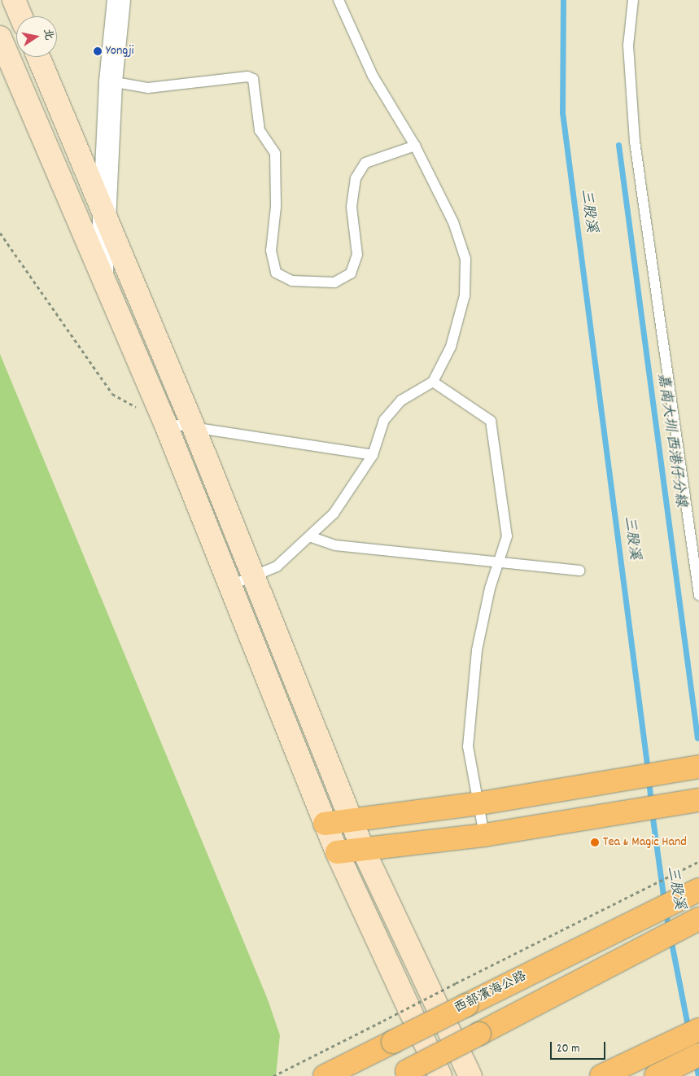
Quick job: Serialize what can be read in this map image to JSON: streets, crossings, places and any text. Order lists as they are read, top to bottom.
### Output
{
  "streets": {
    "main road": ["西部濱海公路"]
  },
  "water": ["三股溪", "嘉南大圳 西港仔分線"],
  "places": ["Yongji", "Tea & Magic Hand"],
  "scale_bar": "20 m",
  "north": "right"
}
